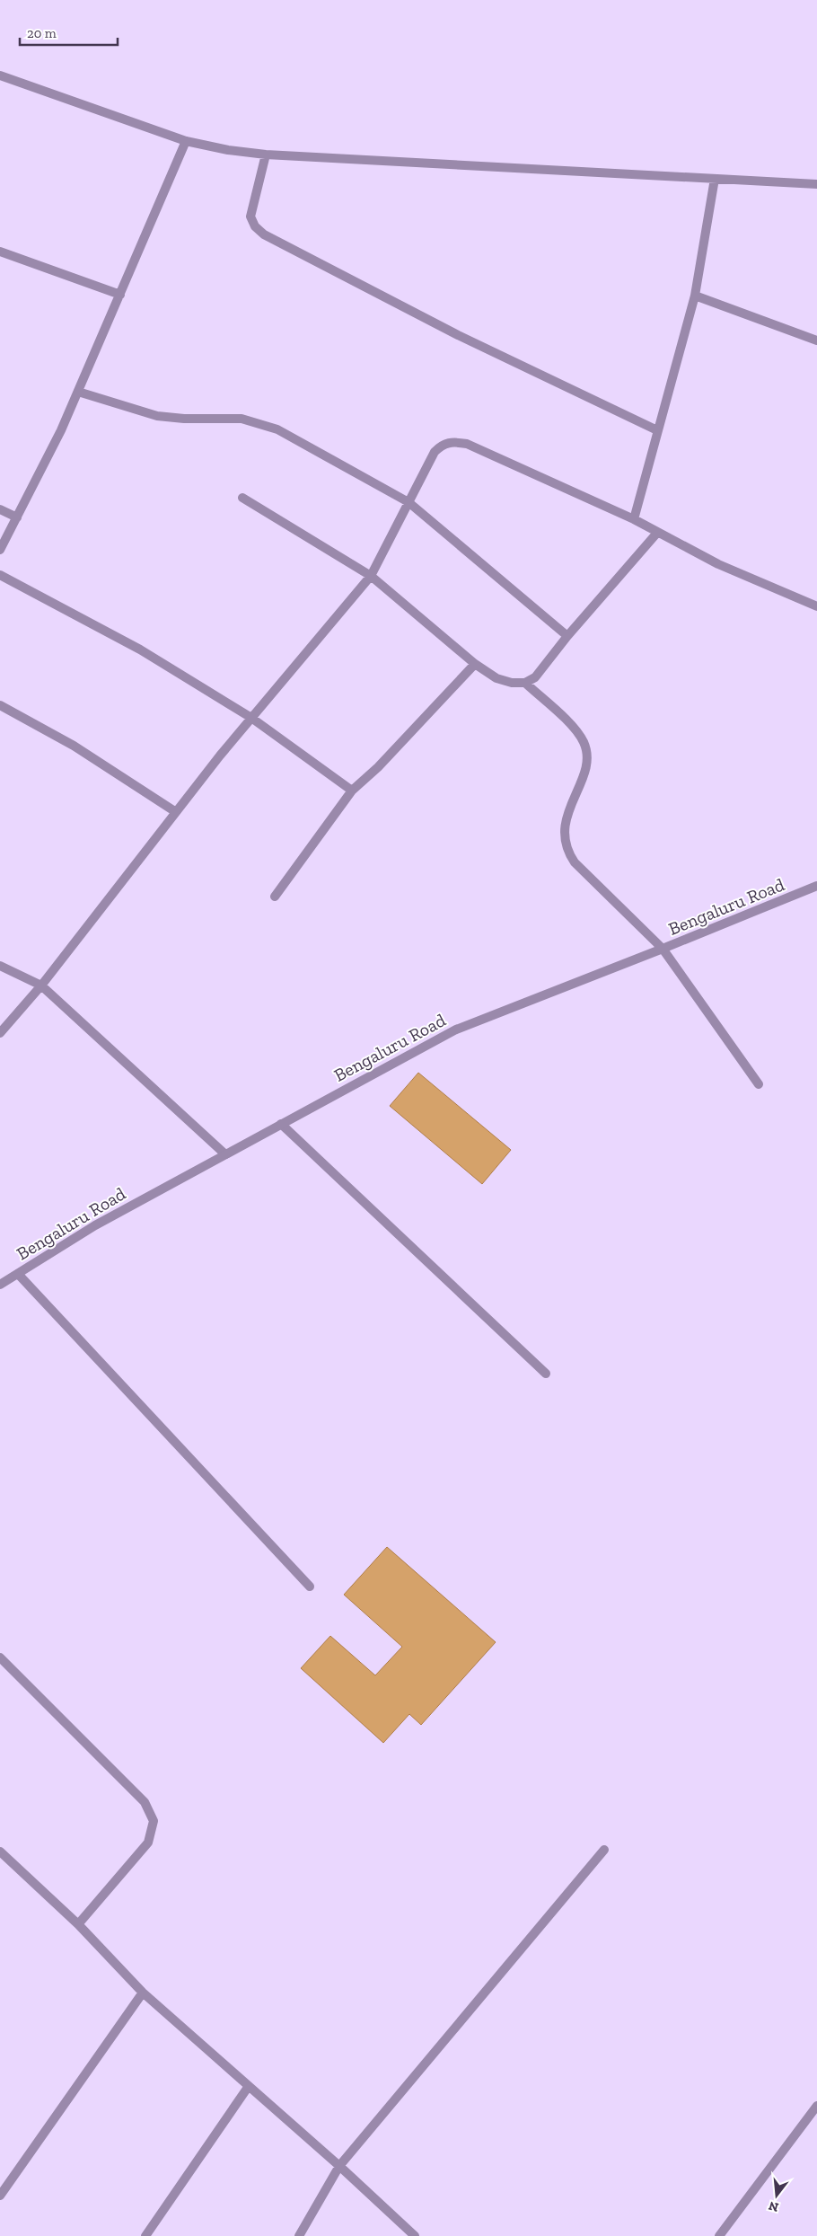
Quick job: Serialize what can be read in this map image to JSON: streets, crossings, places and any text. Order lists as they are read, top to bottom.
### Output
{
  "streets": {
    "street": ["Bengaluru Road"]
  },
  "scale_bar": "20 m",
  "north": "bottom"
}
